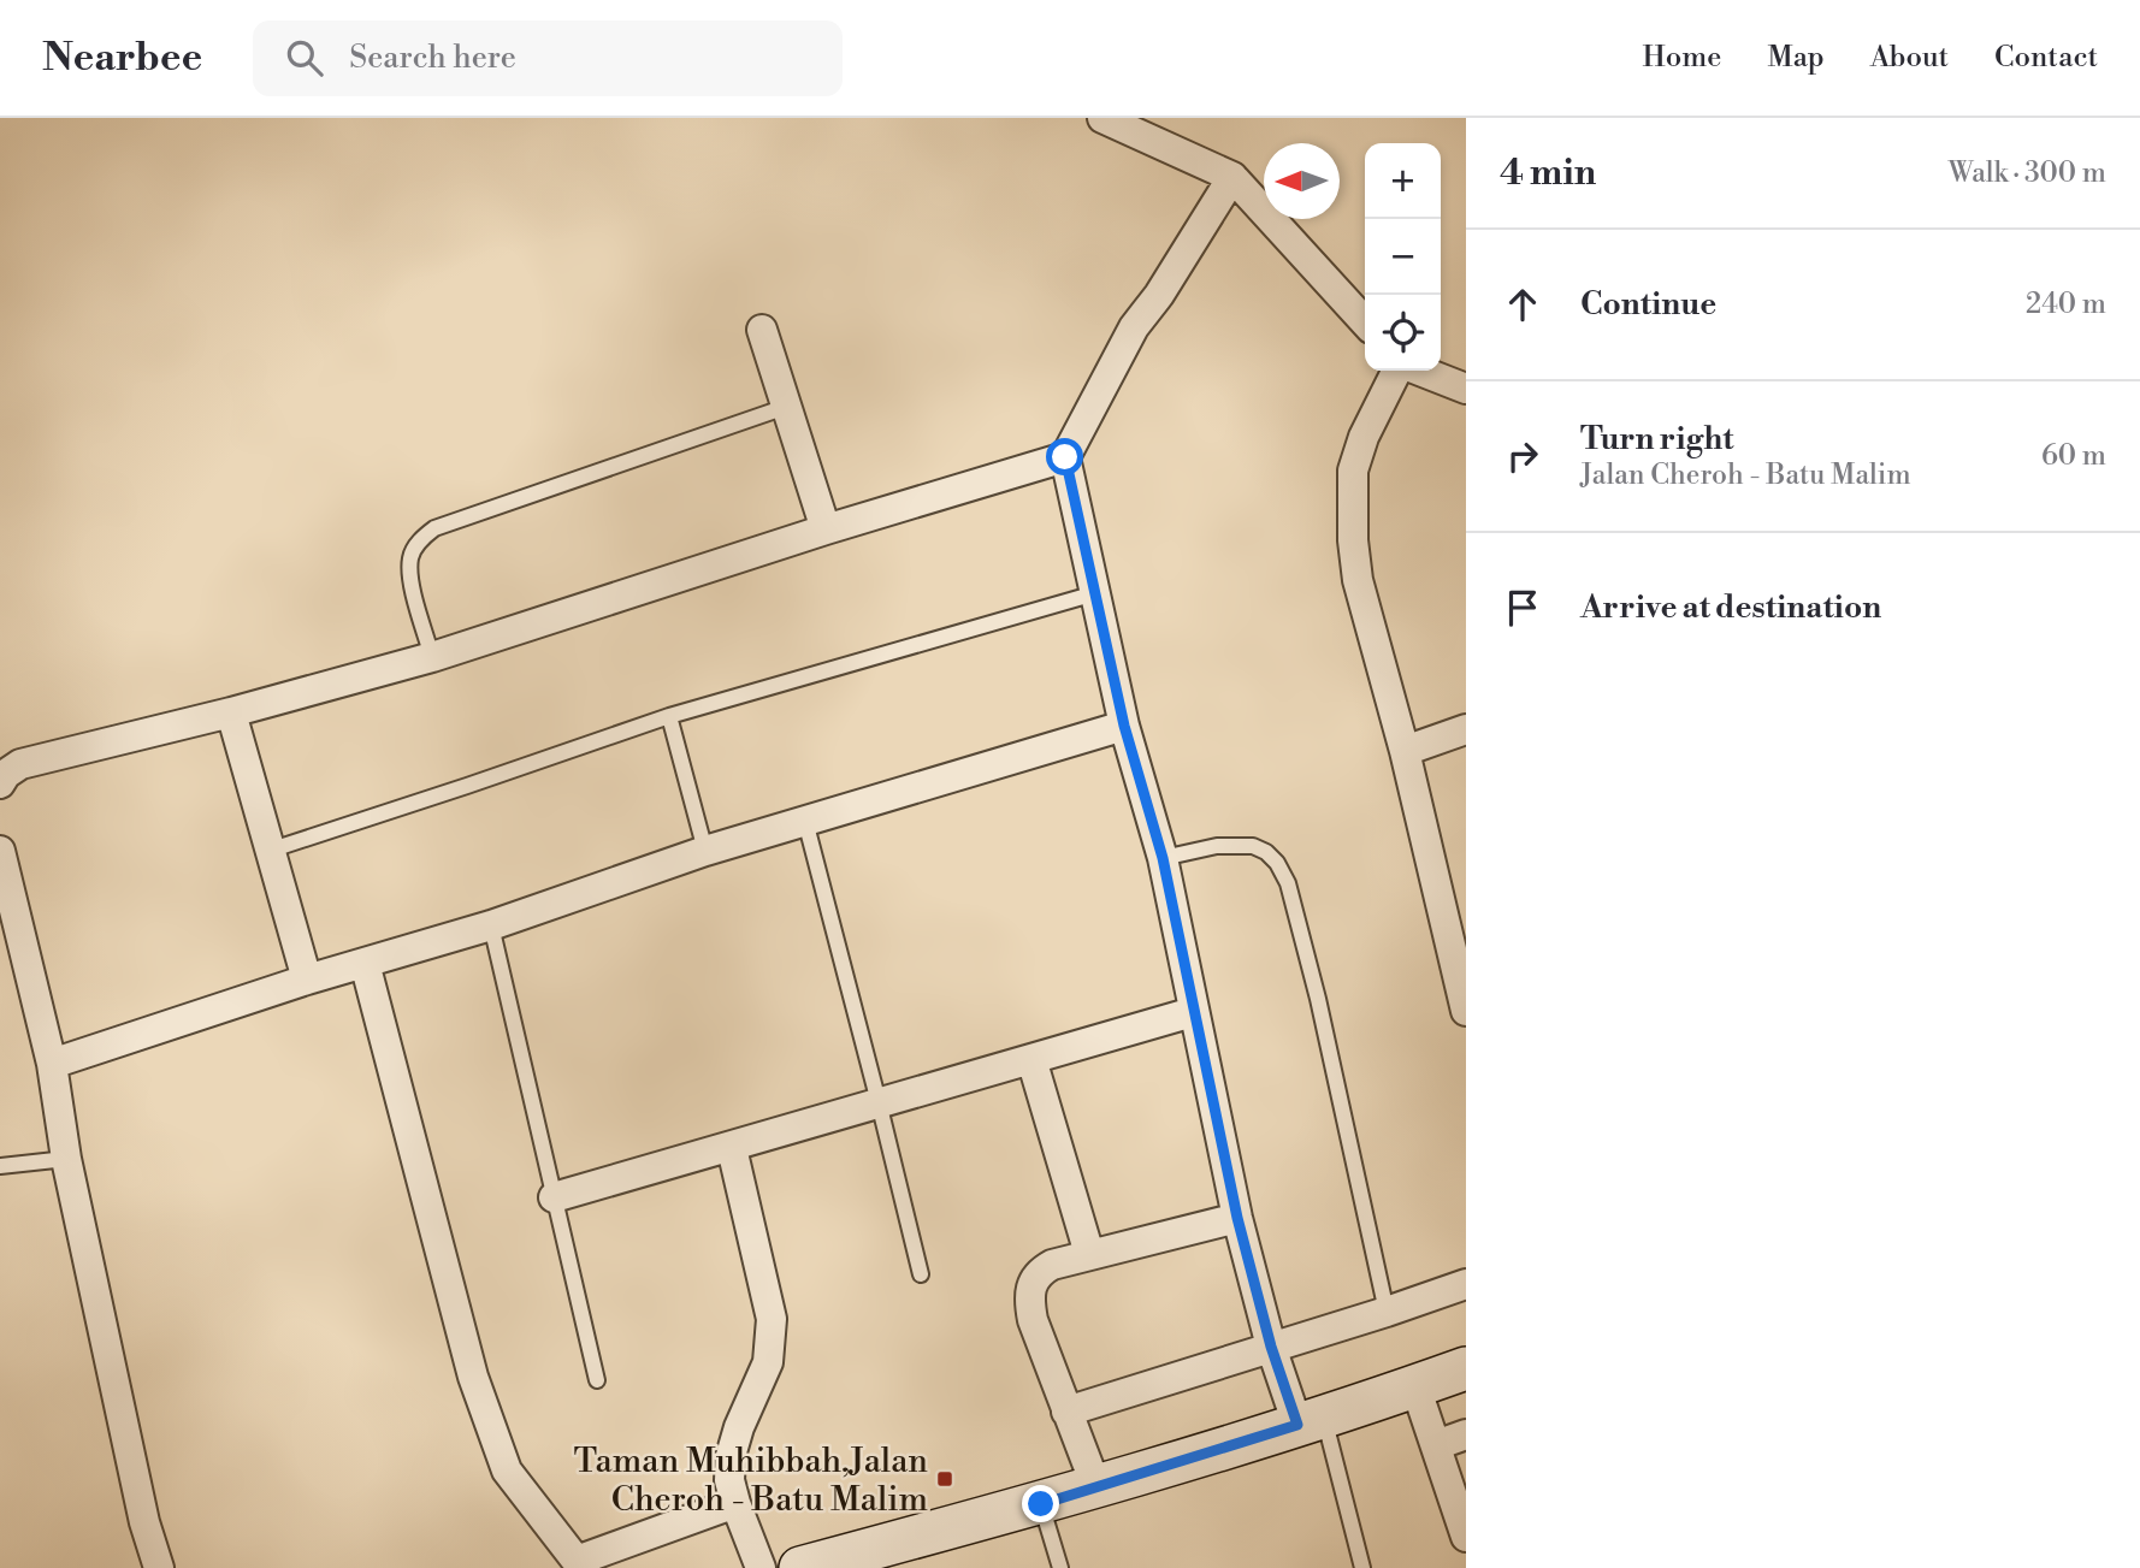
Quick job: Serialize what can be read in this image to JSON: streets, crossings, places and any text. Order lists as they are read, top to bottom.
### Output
{
  "places": {
    "transit": ["Taman Muhibbah,Jalan Cheroh - Batu Malim"]
  },
  "north": "left",
  "page": {
    "header": "Nearbee",
    "search": "Search here",
    "nav": [
      "Home",
      "Map",
      "About",
      "Contact"
    ],
    "heading": ["4 min", "Walk · 300 m"],
    "map_buttons": ["+", "−"],
    "list": [
      ["Continue", "240 m"],
      ["Turn right", "Jalan Cheroh - Batu Malim", "60 m"],
      "Arrive at destination"
    ]
  }
}
